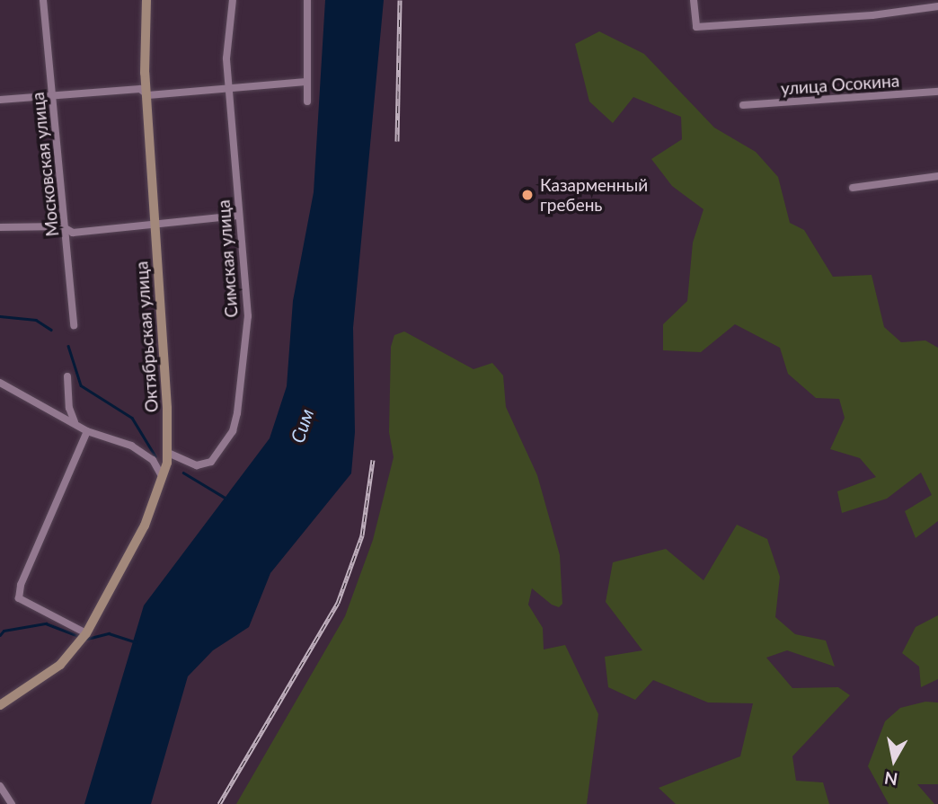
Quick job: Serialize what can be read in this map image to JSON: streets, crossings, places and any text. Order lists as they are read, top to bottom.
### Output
{
  "streets": {
    "main road": ["Октябрьская улица"],
    "street": ["улица Осокина", "Московская улица", "Симская улица"]
  },
  "crossings": [
    ["Симская улица", "Октябрьская улица"]
  ],
  "water": ["Сим"],
  "places": ["Казарменный гребень"],
  "north": "bottom"
}
